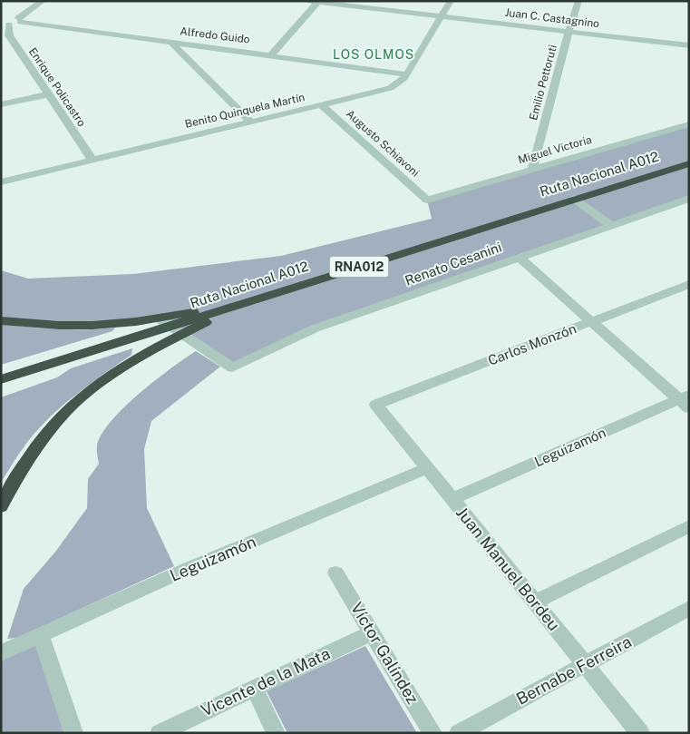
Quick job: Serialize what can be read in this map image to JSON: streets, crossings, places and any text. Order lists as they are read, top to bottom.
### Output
{
  "streets": {
    "highway": ["Ruta Nacional A012", "RNA012"],
    "street": [
      "Juan C. Castagnino",
      "Alfredo Guido",
      "Emilio Pettoruti",
      "Enrique Policastro",
      "Benito Quinquela Martín",
      "Augusto Schiavoni",
      "Miguel Victoria",
      "Renato Cesanini",
      "Carlos Monzón",
      "Leguizamón",
      "Juan Manuel Bordeu",
      "Víctor Galíndez",
      "Bernabe Ferreira",
      "Vicente de la Mata"
    ]
  },
  "crossings": [
    ["Juan C. Castagnino", "Emilio Pettoruti"],
    ["Juan C. Castagnino", "Benito Quinquela Martín"],
    ["Alfredo Guido", "Enrique Policastro"],
    ["Alfredo Guido", "Benito Quinquela Martín"],
    ["Emilio Pettoruti", "Miguel Victoria"],
    ["Enrique Policastro", "Benito Quinquela Martín"],
    ["Benito Quinquela Martín", "Augusto Schiavoni"],
    ["Augusto Schiavoni", "Miguel Victoria"],
    ["Carlos Monzón", "Juan Manuel Bordeu"],
    ["Leguizamón", "Juan Manuel Bordeu"],
    ["Juan Manuel Bordeu", "Bernabe Ferreira"],
    ["Víctor Galíndez", "Vicente de la Mata"]
  ],
  "districts": ["LOS OLMOS"]
}
